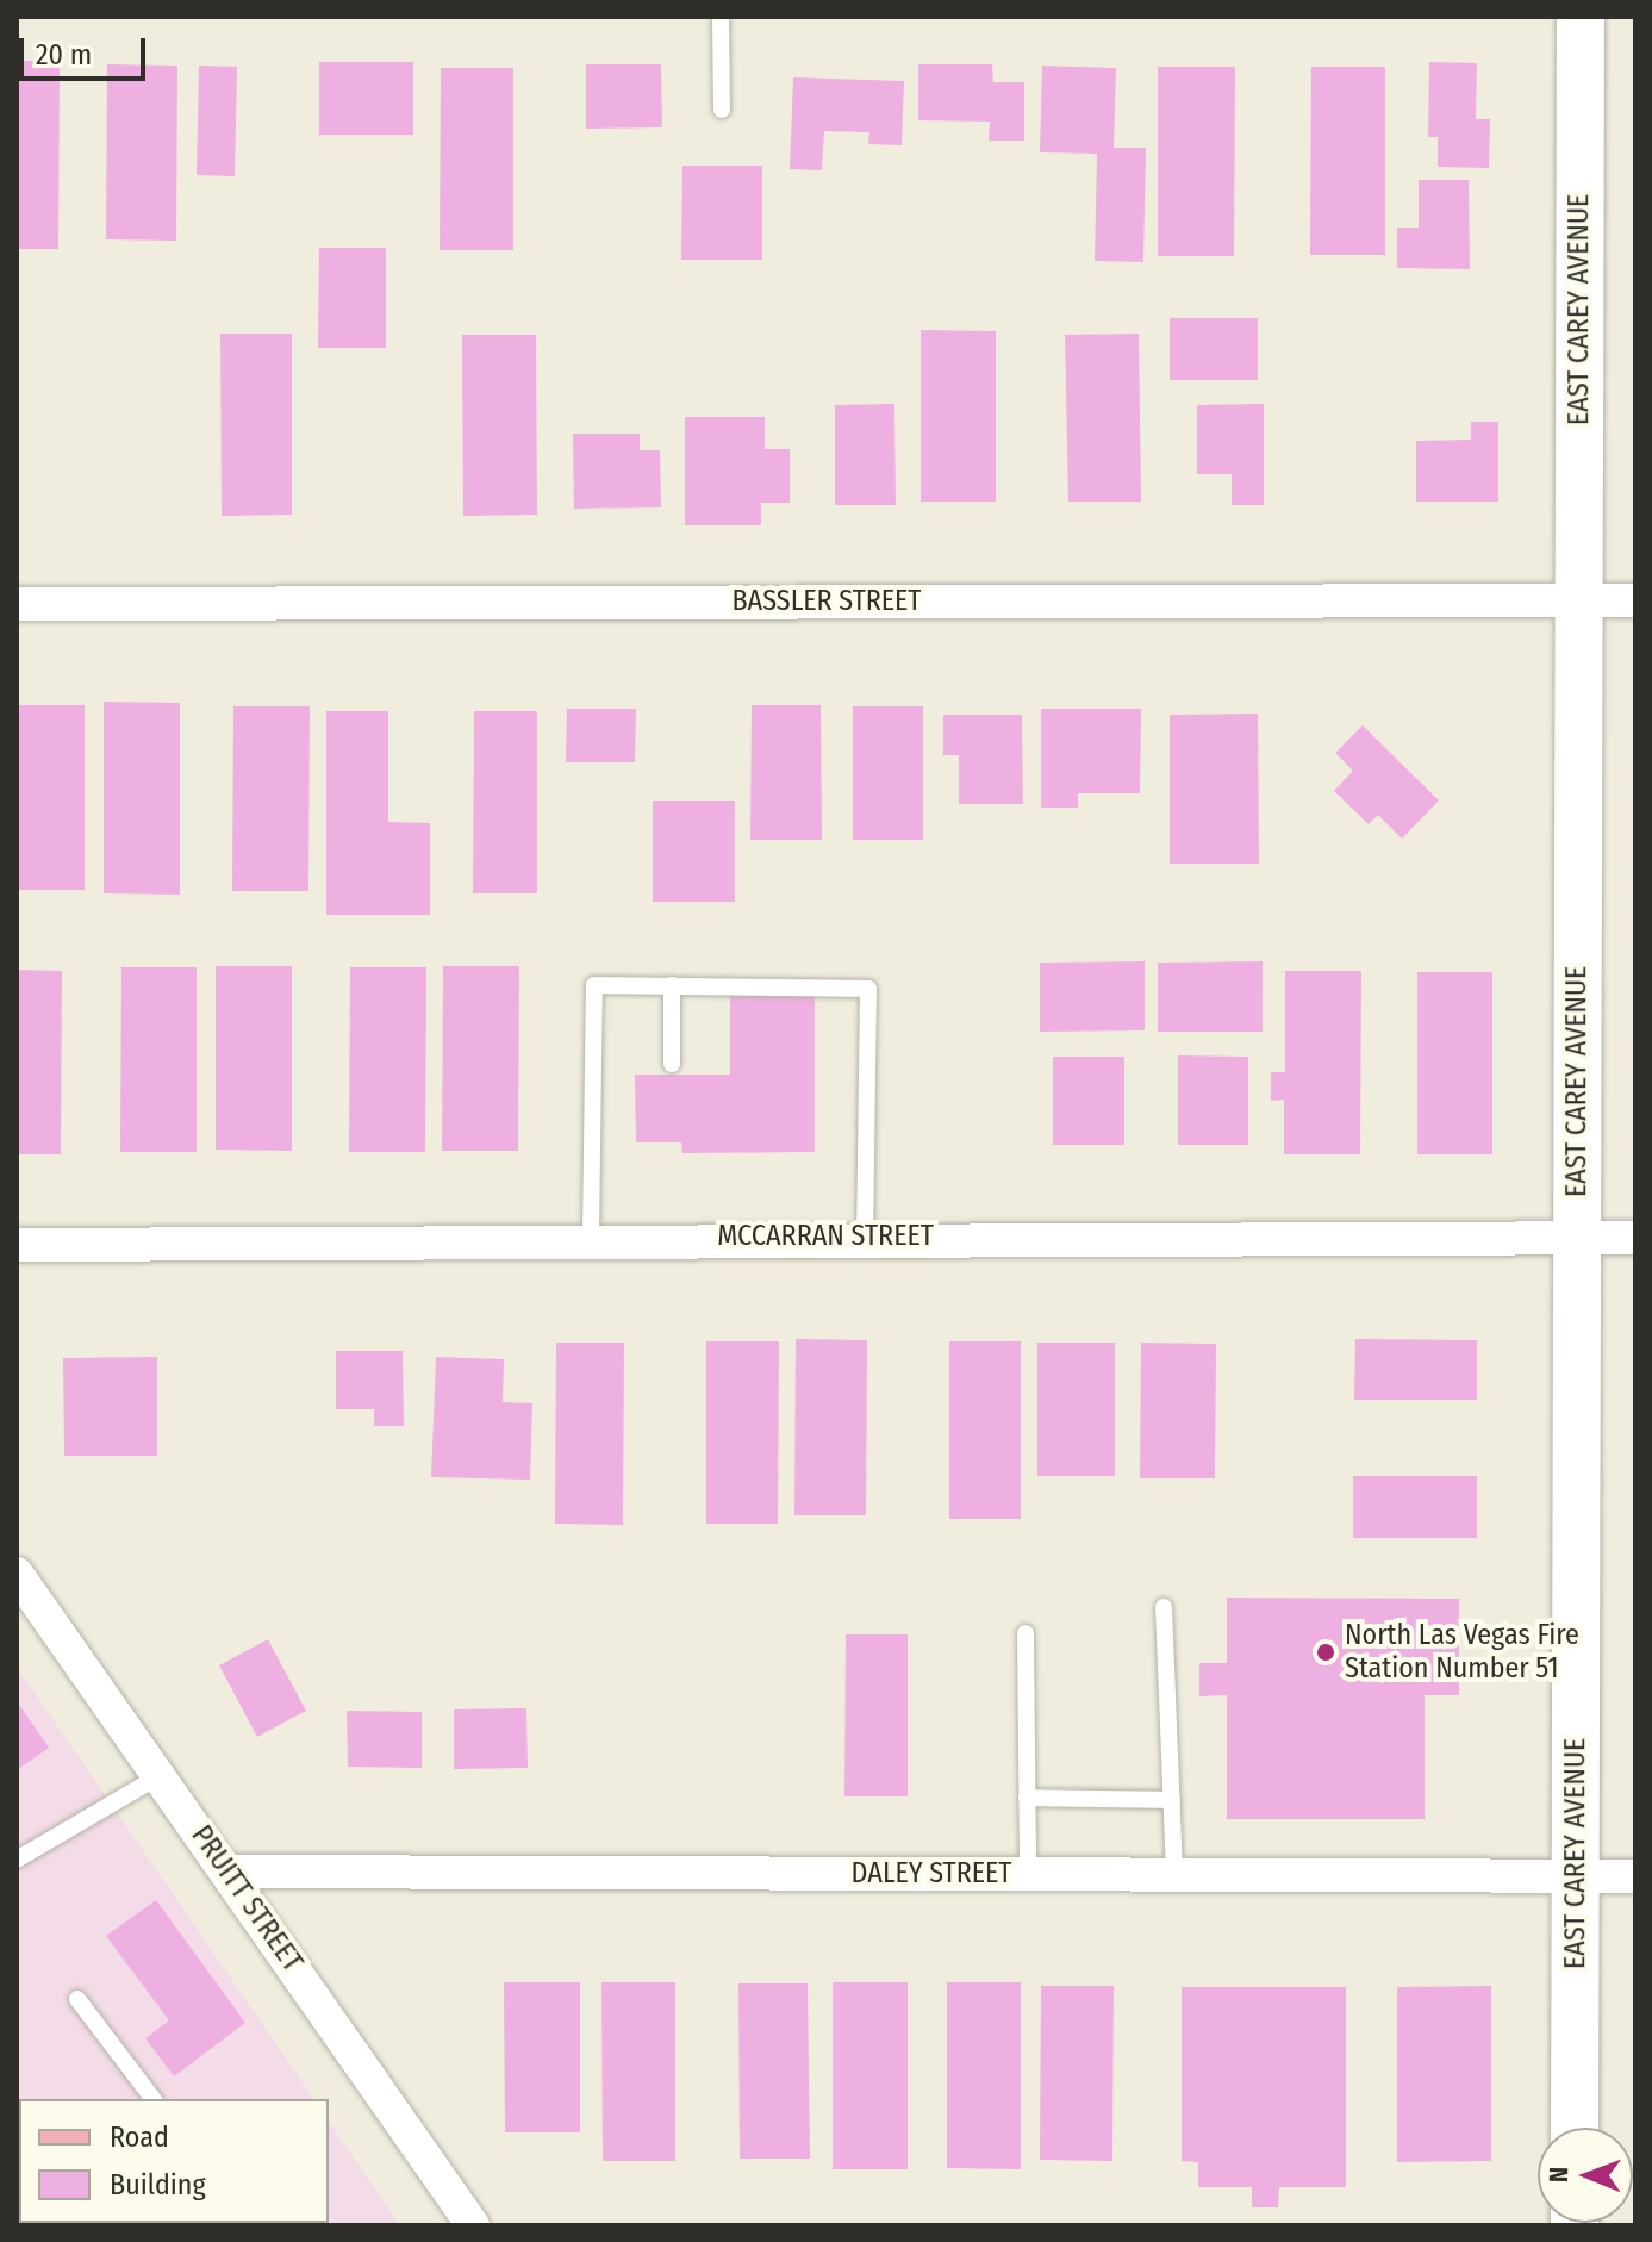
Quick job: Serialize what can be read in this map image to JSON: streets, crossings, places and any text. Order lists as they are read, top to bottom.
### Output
{
  "streets": {
    "main road": ["EAST CAREY AVENUE"],
    "street": [
      "BASSLER STREET",
      "MCCARRAN STREET",
      "DALEY STREET",
      "PRUITT STREET"
    ]
  },
  "crossings": [
    ["EAST CAREY AVENUE", "BASSLER STREET"],
    ["EAST CAREY AVENUE", "MCCARRAN STREET"],
    ["EAST CAREY AVENUE", "DALEY STREET"],
    ["DALEY STREET", "PRUITT STREET"]
  ],
  "places": ["North Las Vegas Fire Station Number 51"],
  "legend": ["Road", "Building"],
  "scale_bar": "20 m",
  "north": "left"
}
